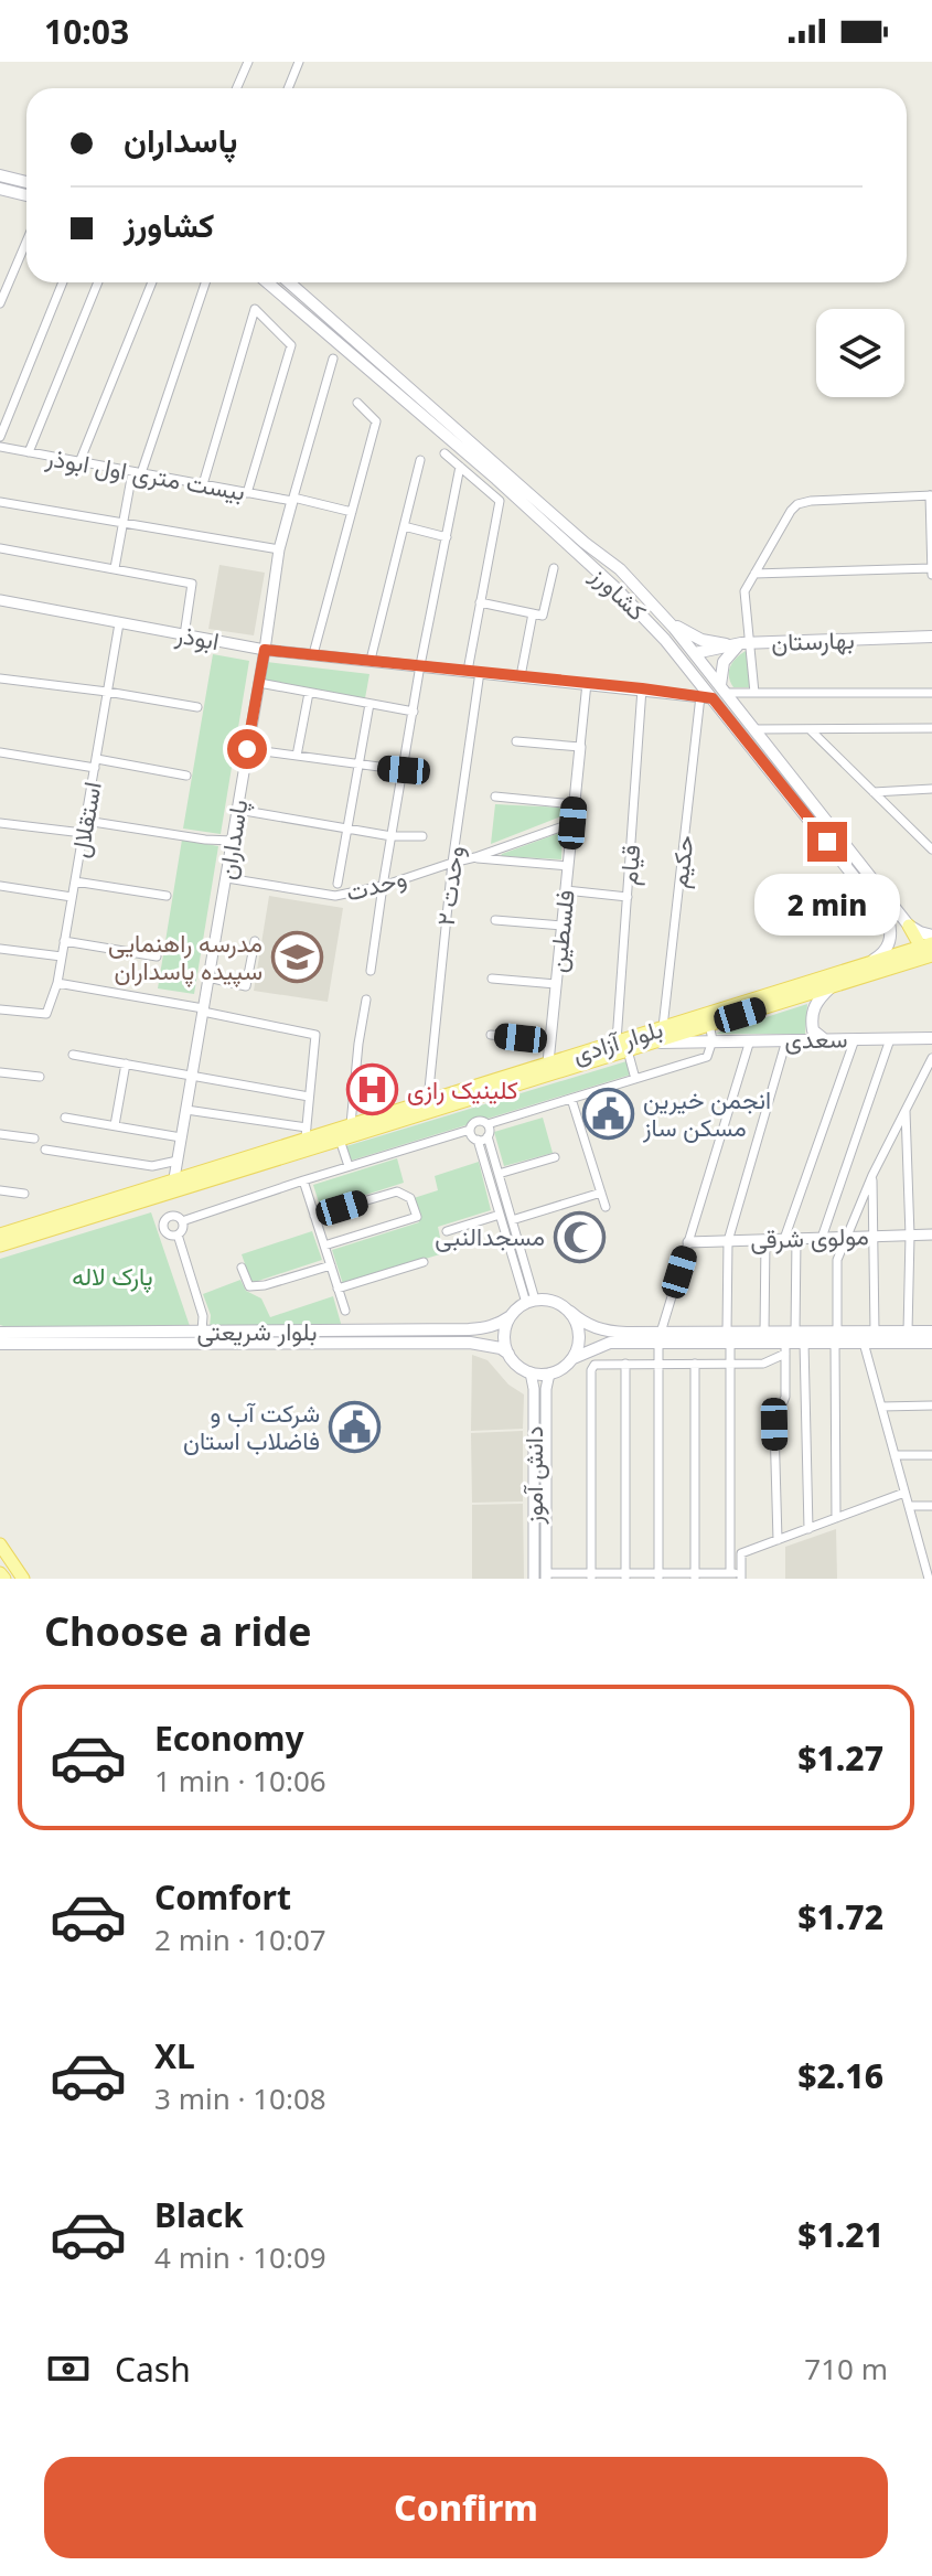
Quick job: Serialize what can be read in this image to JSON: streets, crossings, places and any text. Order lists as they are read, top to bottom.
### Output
{
  "streets": {
    "main road": [
      "کشاورز",
      "بهارستان",
      "سعدی",
      "بلوار آزادی",
      "بلوار شریعتی"
    ],
    "street": [
      "بیست متری اول ابوذر",
      "ابوذر",
      "استقلال",
      "پاسداران",
      "حکیم",
      "قیام",
      "وحدت",
      "وحدت ۲",
      "فلسطین",
      "مولوی شرقی",
      "دانش آموز"
    ]
  },
  "crossings": [
    ["بیست متری اول ابوذر", "پاسداران"],
    ["کشاورز", "ابوذر"],
    ["کشاورز", "بهارستان"],
    ["کشاورز", "حکیم"],
    ["کشاورز", "بلوار آزادی"],
    ["ابوذر", "استقلال"],
    ["ابوذر", "پاسداران"],
    ["ابوذر", "حکیم"],
    ["ابوذر", "قیام"],
    ["ابوذر", "وحدت ۲"],
    ["پاسداران", "وحدت"],
    ["پاسداران", "بلوار آزادی"],
    ["حکیم", "بلوار آزادی"],
    ["قیام", "بلوار آزادی"],
    ["وحدت", "وحدت ۲"],
    ["وحدت", "فلسطین"],
    ["وحدت ۲", "بلوار آزادی"],
    ["فلسطین", "بلوار آزادی"],
    ["سعدی", "بلوار آزادی"],
    ["بلوار شریعتی", "دانش آموز"]
  ],
  "parks": ["پارک لاله"],
  "places": {
    "school or university": ["مدرسه راهنمایی سپیده پاسداران"],
    "hospital": ["کلینیک رازی"],
    "public building": ["انجمن خیرین مسکن ساز", "شرکت آب و فاضلاب استان"],
    "mosque": ["مسجدالنبی"]
  },
  "page": {
    "status": "10:03",
    "banner": ["پاسداران", "کشاورز"],
    "bubble": "2 min",
    "heading": "Choose a ride",
    "list": [
      {
        "name": "Economy",
        "note": "1 min · 10:06",
        "value": "$1.27"
      },
      {
        "name": "Comfort",
        "note": "2 min · 10:07",
        "value": "$1.72"
      },
      {
        "name": "XL",
        "note": "3 min · 10:08",
        "value": "$2.16"
      },
      {
        "name": "Black",
        "note": "4 min · 10:09",
        "value": "$1.21"
      }
    ],
    "pay": ["Cash", "710 m"],
    "buttons": "Confirm"
  }
}
